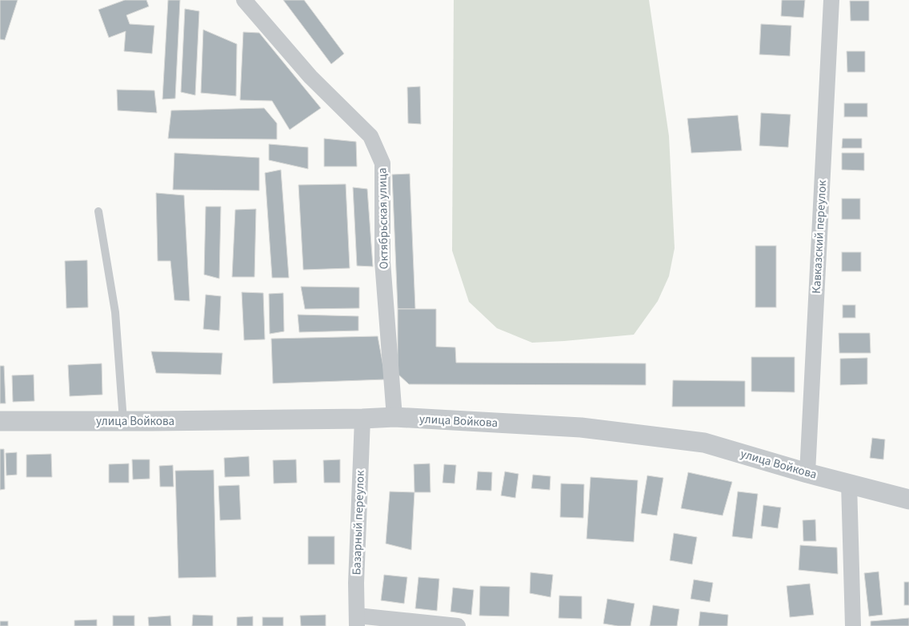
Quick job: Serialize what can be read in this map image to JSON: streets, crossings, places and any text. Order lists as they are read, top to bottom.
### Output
{
  "streets": {
    "street": [
      "Октябрьская улица",
      "Кавказский переулок",
      "улица Войкова",
      "Базарный переулок"
    ]
  },
  "crossings": [
    ["Октябрьская улица", "улица Войкова"],
    ["Кавказский переулок", "улица Войкова"],
    ["улица Войкова", "Базарный переулок"]
  ]
}
